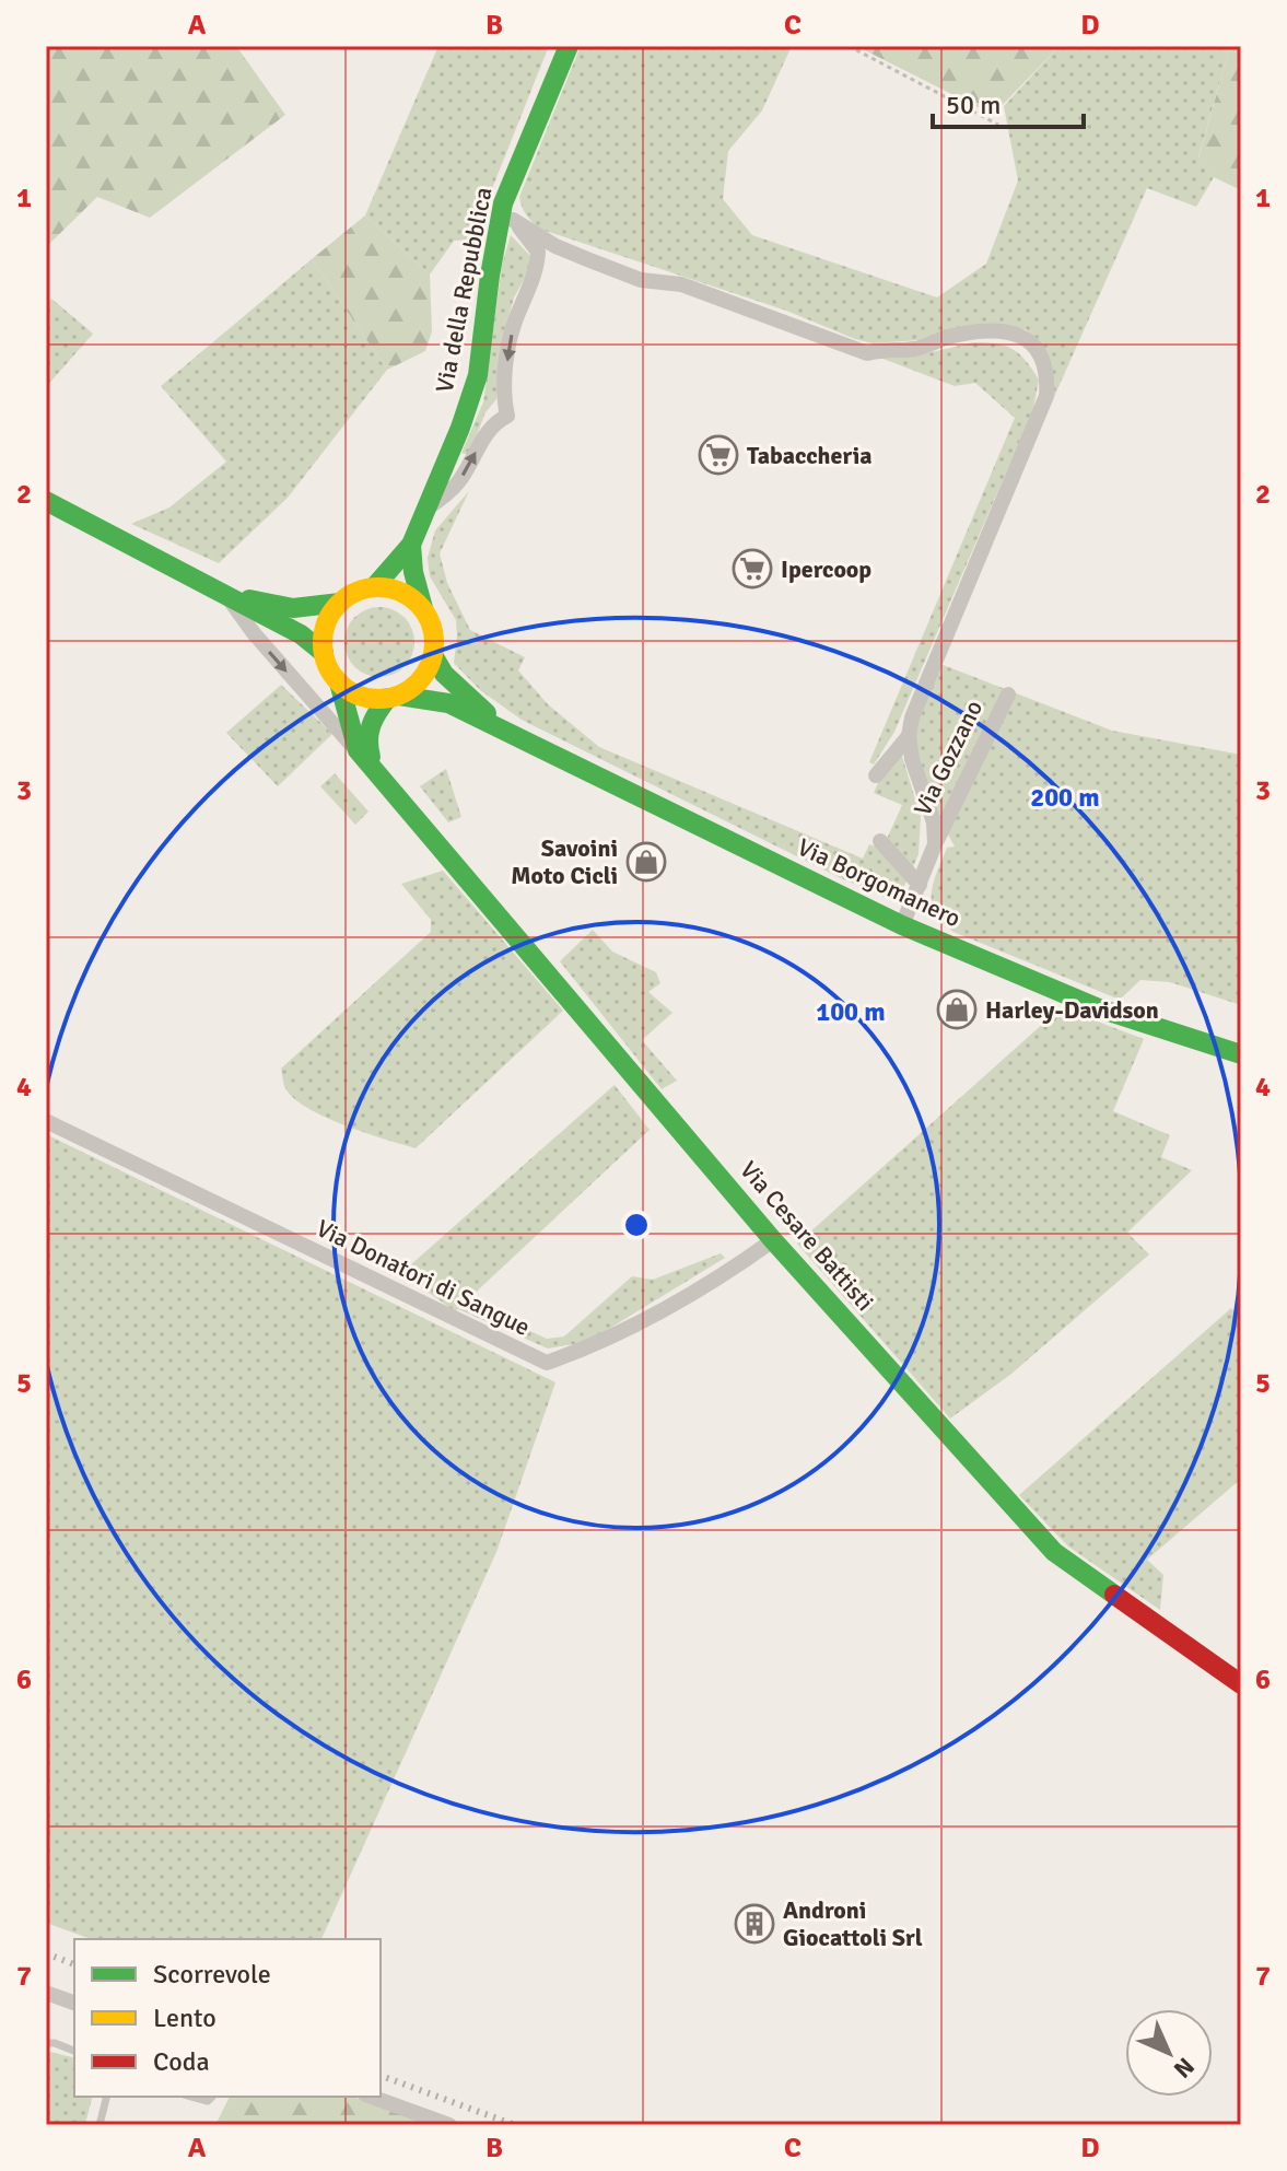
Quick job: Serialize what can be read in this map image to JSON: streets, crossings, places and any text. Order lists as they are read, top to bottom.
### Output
{
  "streets": {
    "street": [
      "Via della Repubblica",
      "Via Gozzano",
      "Via Borgomanero",
      "Via Cesare Battisti",
      "Via Donatori di Sangue"
    ]
  },
  "crossings": [
    ["Via della Repubblica", "Via Borgomanero"],
    ["Via della Repubblica", "Via Cesare Battisti"],
    ["Via Gozzano", "Via Borgomanero"],
    ["Via Borgomanero", "Via Cesare Battisti"],
    ["Via Cesare Battisti", "Via Donatori di Sangue"]
  ],
  "places": {
    "supermarket": ["Tabaccheria", "Ipercoop"],
    "shop": ["Savoini Moto Cicli", "Harley-Davidson"],
    "building": ["Androni Giocattoli Srl"]
  },
  "legend": ["Scorrevole", "Lento", "Coda"],
  "scale_bar": "50 m",
  "north": "bottom right",
  "grid": {
    "columns": [
      "A",
      "B",
      "C",
      "D"
    ],
    "rows": [
      "1",
      "2",
      "3",
      "4",
      "5",
      "6",
      "7"
    ]
  },
  "rings": ["200 m", "100 m"]
}
